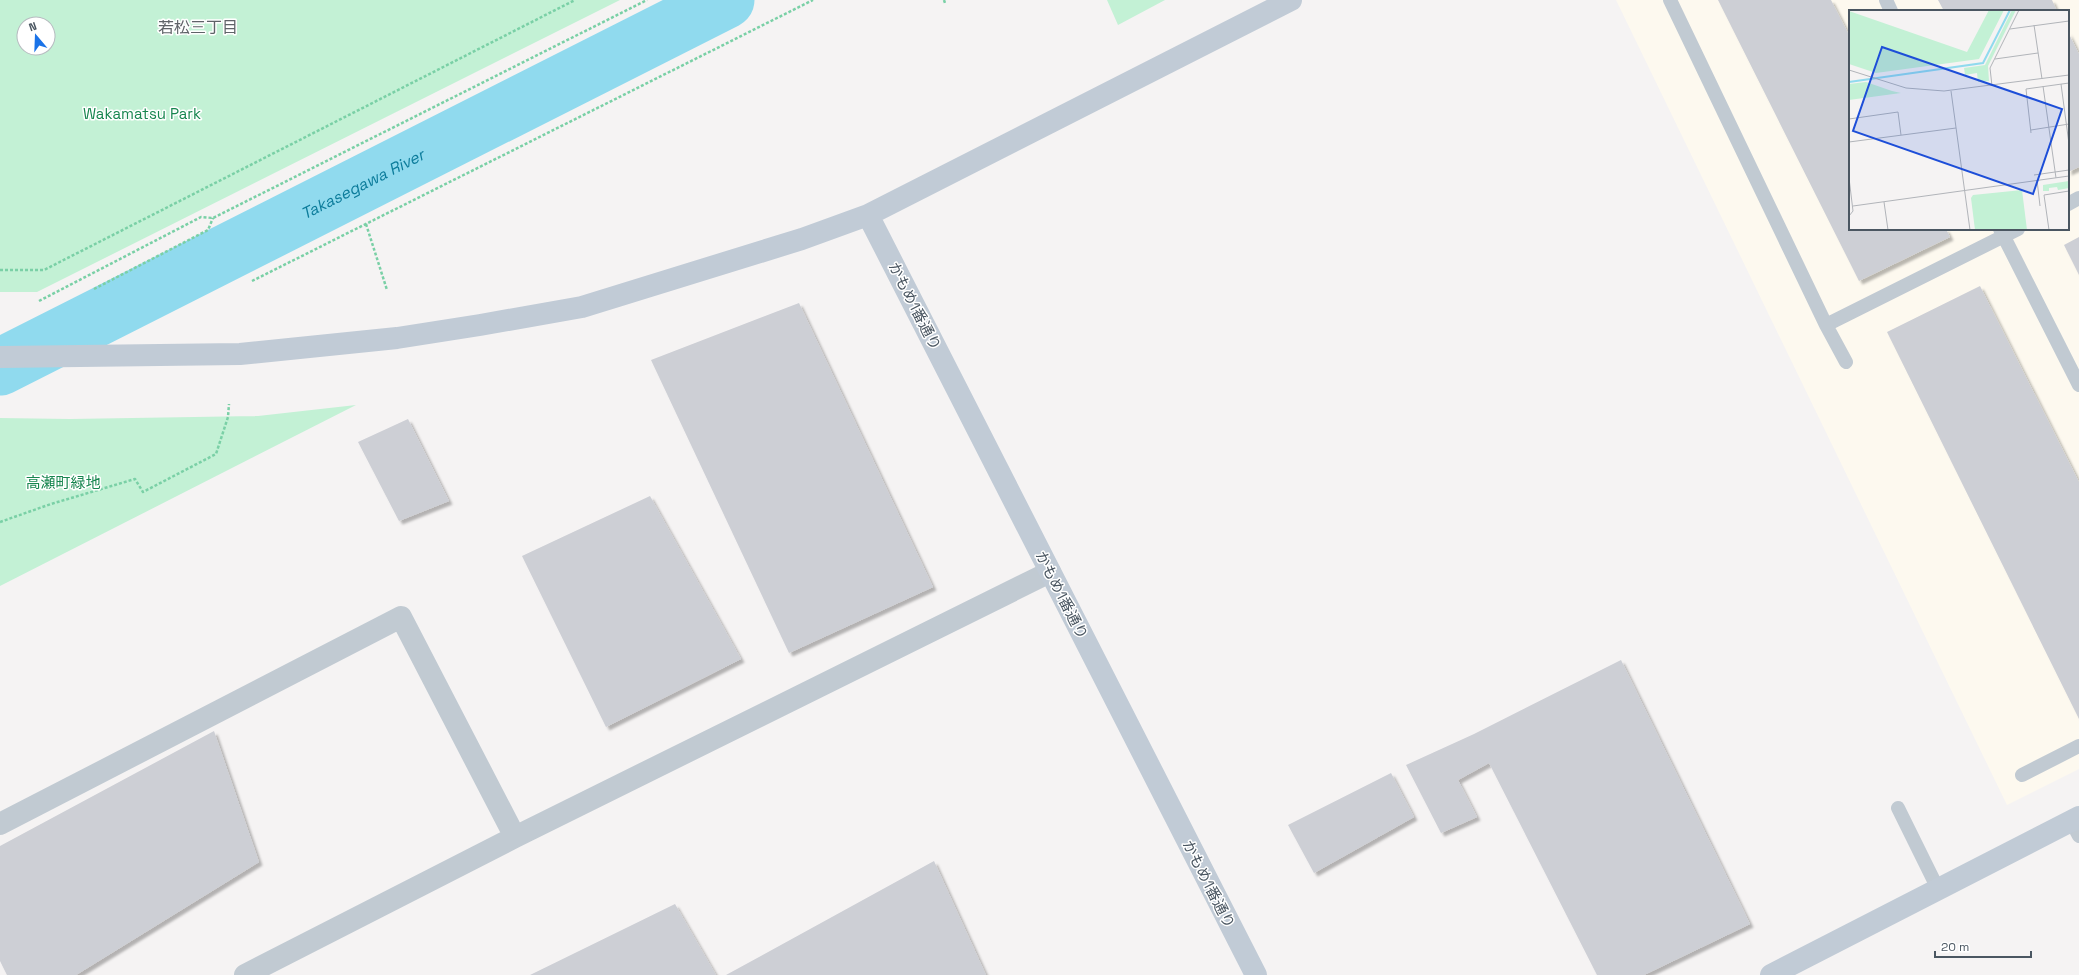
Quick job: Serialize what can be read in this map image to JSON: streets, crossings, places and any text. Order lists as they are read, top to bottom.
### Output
{
  "streets": {
    "street": ["かもめ1番通り"]
  },
  "districts": ["若松三丁目"],
  "water": ["Takasegawa River"],
  "parks": ["Wakamatsu Park", "高瀬町緑地"],
  "scale_bar": "20 m",
  "north": "top"
}
